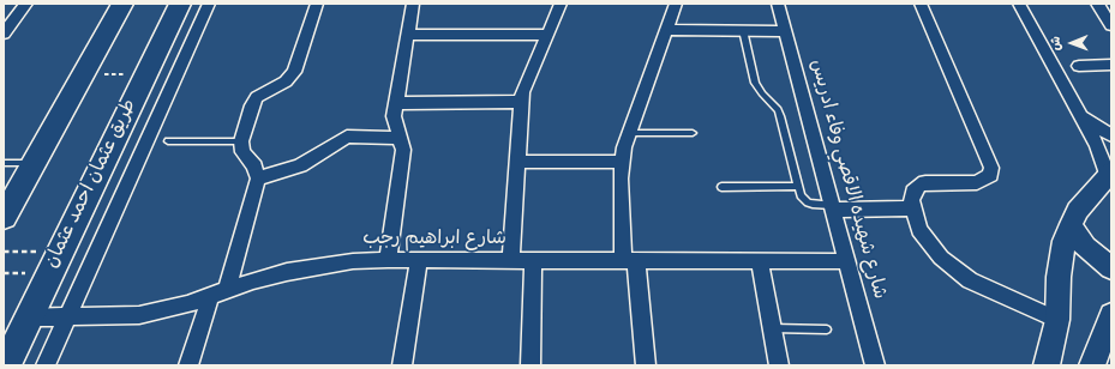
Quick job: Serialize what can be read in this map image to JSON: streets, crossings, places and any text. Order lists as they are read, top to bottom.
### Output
{
  "streets": {
    "main road": ["طريق عثمان احمد عثمان"],
    "street": ["شارع شهيده الاقصي وفاء ادريس", "شارع ابراهيم رجب"]
  },
  "crossings": [
    ["شارع شهيده الاقصي وفاء ادريس", "شارع ابراهيم رجب"],
    ["طريق عثمان احمد عثمان", "شارع ابراهيم رجب"]
  ],
  "north": "left"
}
